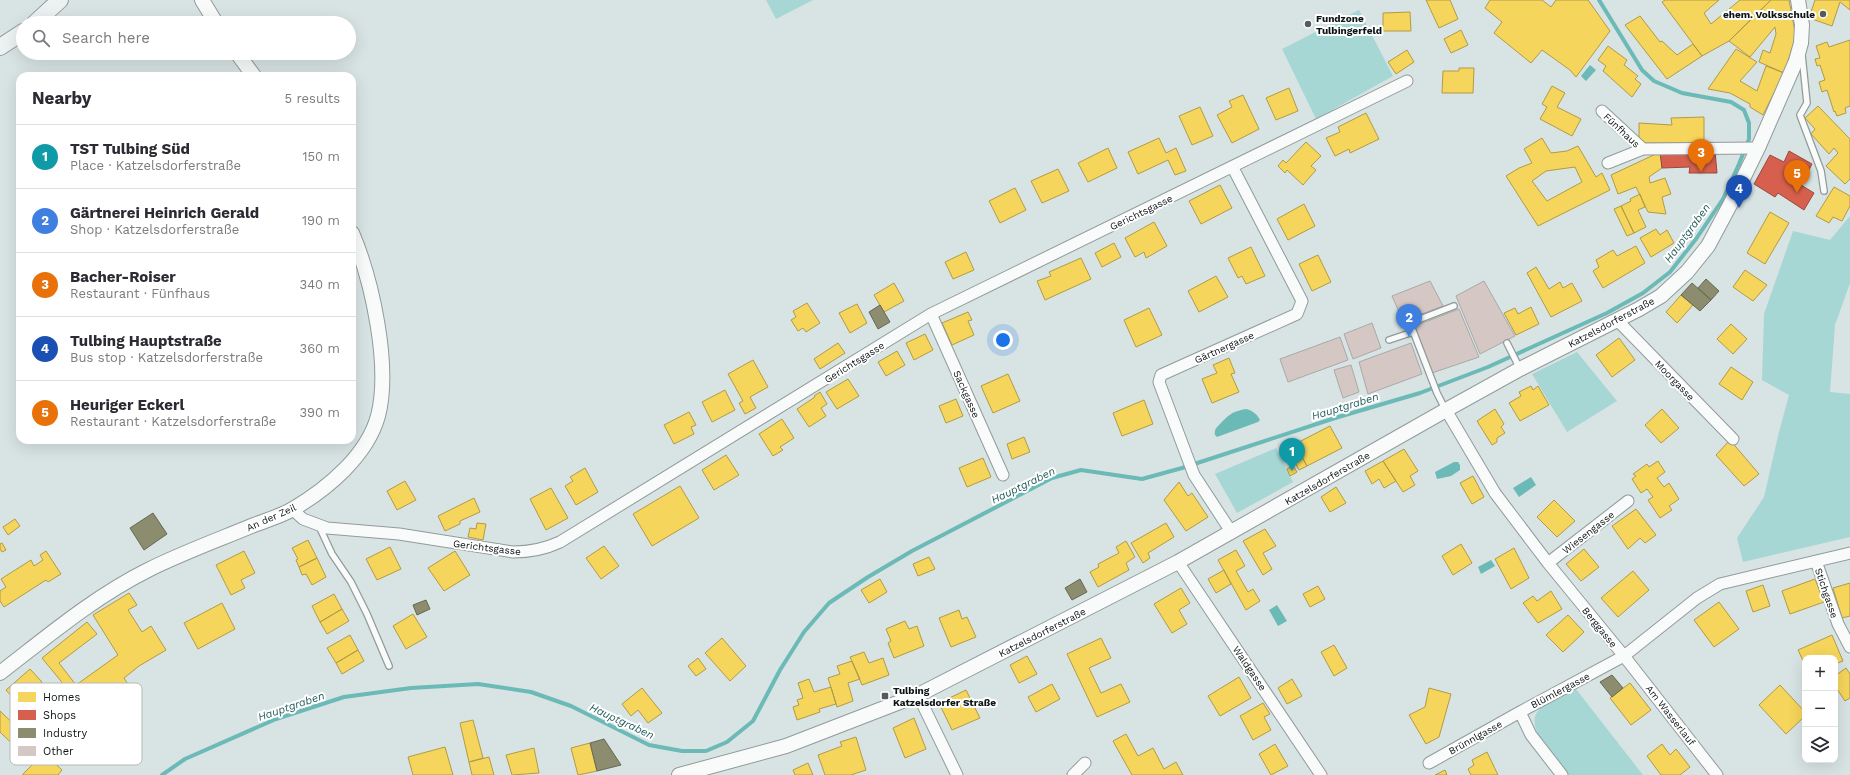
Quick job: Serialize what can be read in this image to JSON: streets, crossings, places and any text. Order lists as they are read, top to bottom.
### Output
{
  "streets": {
    "street": [
      "Fünfhaus",
      "Gerichtsgasse",
      "Katzelsdorferstraße",
      "Gärtnergasse",
      "Moorgasse",
      "Sackgasse",
      "An der Zeil",
      "Wiesengasse",
      "Stichgasse",
      "Berggasse",
      "Waldgasse",
      "Blümlergasse",
      "Am Wasserlauf",
      "Brünnlgasse"
    ]
  },
  "crossings": [
    ["Fünfhaus", "Katzelsdorferstraße"],
    ["Gerichtsgasse", "Gärtnergasse"],
    ["Gerichtsgasse", "Sackgasse"],
    ["Gerichtsgasse", "An der Zeil"],
    ["Katzelsdorferstraße", "Gärtnergasse"],
    ["Katzelsdorferstraße", "Moorgasse"],
    ["Katzelsdorferstraße", "Berggasse"],
    ["Katzelsdorferstraße", "Waldgasse"],
    ["Wiesengasse", "Berggasse"],
    ["Stichgasse", "Berggasse"],
    ["Berggasse", "Blümlergasse"],
    ["Berggasse", "Am Wasserlauf"],
    ["Blümlergasse", "Am Wasserlauf"],
    ["Blümlergasse", "Brünnlgasse"]
  ],
  "water": ["Hauptgraben"],
  "places": {
    "other": ["ehem. Volksschule", "Fundzone Tulbingerfeld"],
    "transit": ["Tulbing Katzelsdorfer Straße"]
  },
  "legend": [
    "Homes",
    "Shops",
    "Industry",
    "Other"
  ],
  "page": {
    "search": "Search here",
    "heading": ["Nearby", "5 results"],
    "list": [
      {
        "mark": "1",
        "name": "TST Tulbing Süd",
        "note": "Place · Katzelsdorferstraße",
        "value": "150 m"
      },
      {
        "mark": "2",
        "name": "Gärtnerei Heinrich Gerald",
        "note": "Shop · Katzelsdorferstraße",
        "value": "190 m"
      },
      {
        "mark": "3",
        "name": "Bacher-Roiser",
        "note": "Restaurant · Fünfhaus",
        "value": "340 m"
      },
      {
        "mark": "4",
        "name": "Tulbing Hauptstraße",
        "note": "Bus stop · Katzelsdorferstraße",
        "value": "360 m"
      },
      {
        "mark": "5",
        "name": "Heuriger Eckerl",
        "note": "Restaurant · Katzelsdorferstraße",
        "value": "390 m"
      }
    ],
    "pins": [
      "3",
      "5",
      "4",
      "2",
      "1"
    ],
    "map_buttons": ["+", "−"]
  }
}
